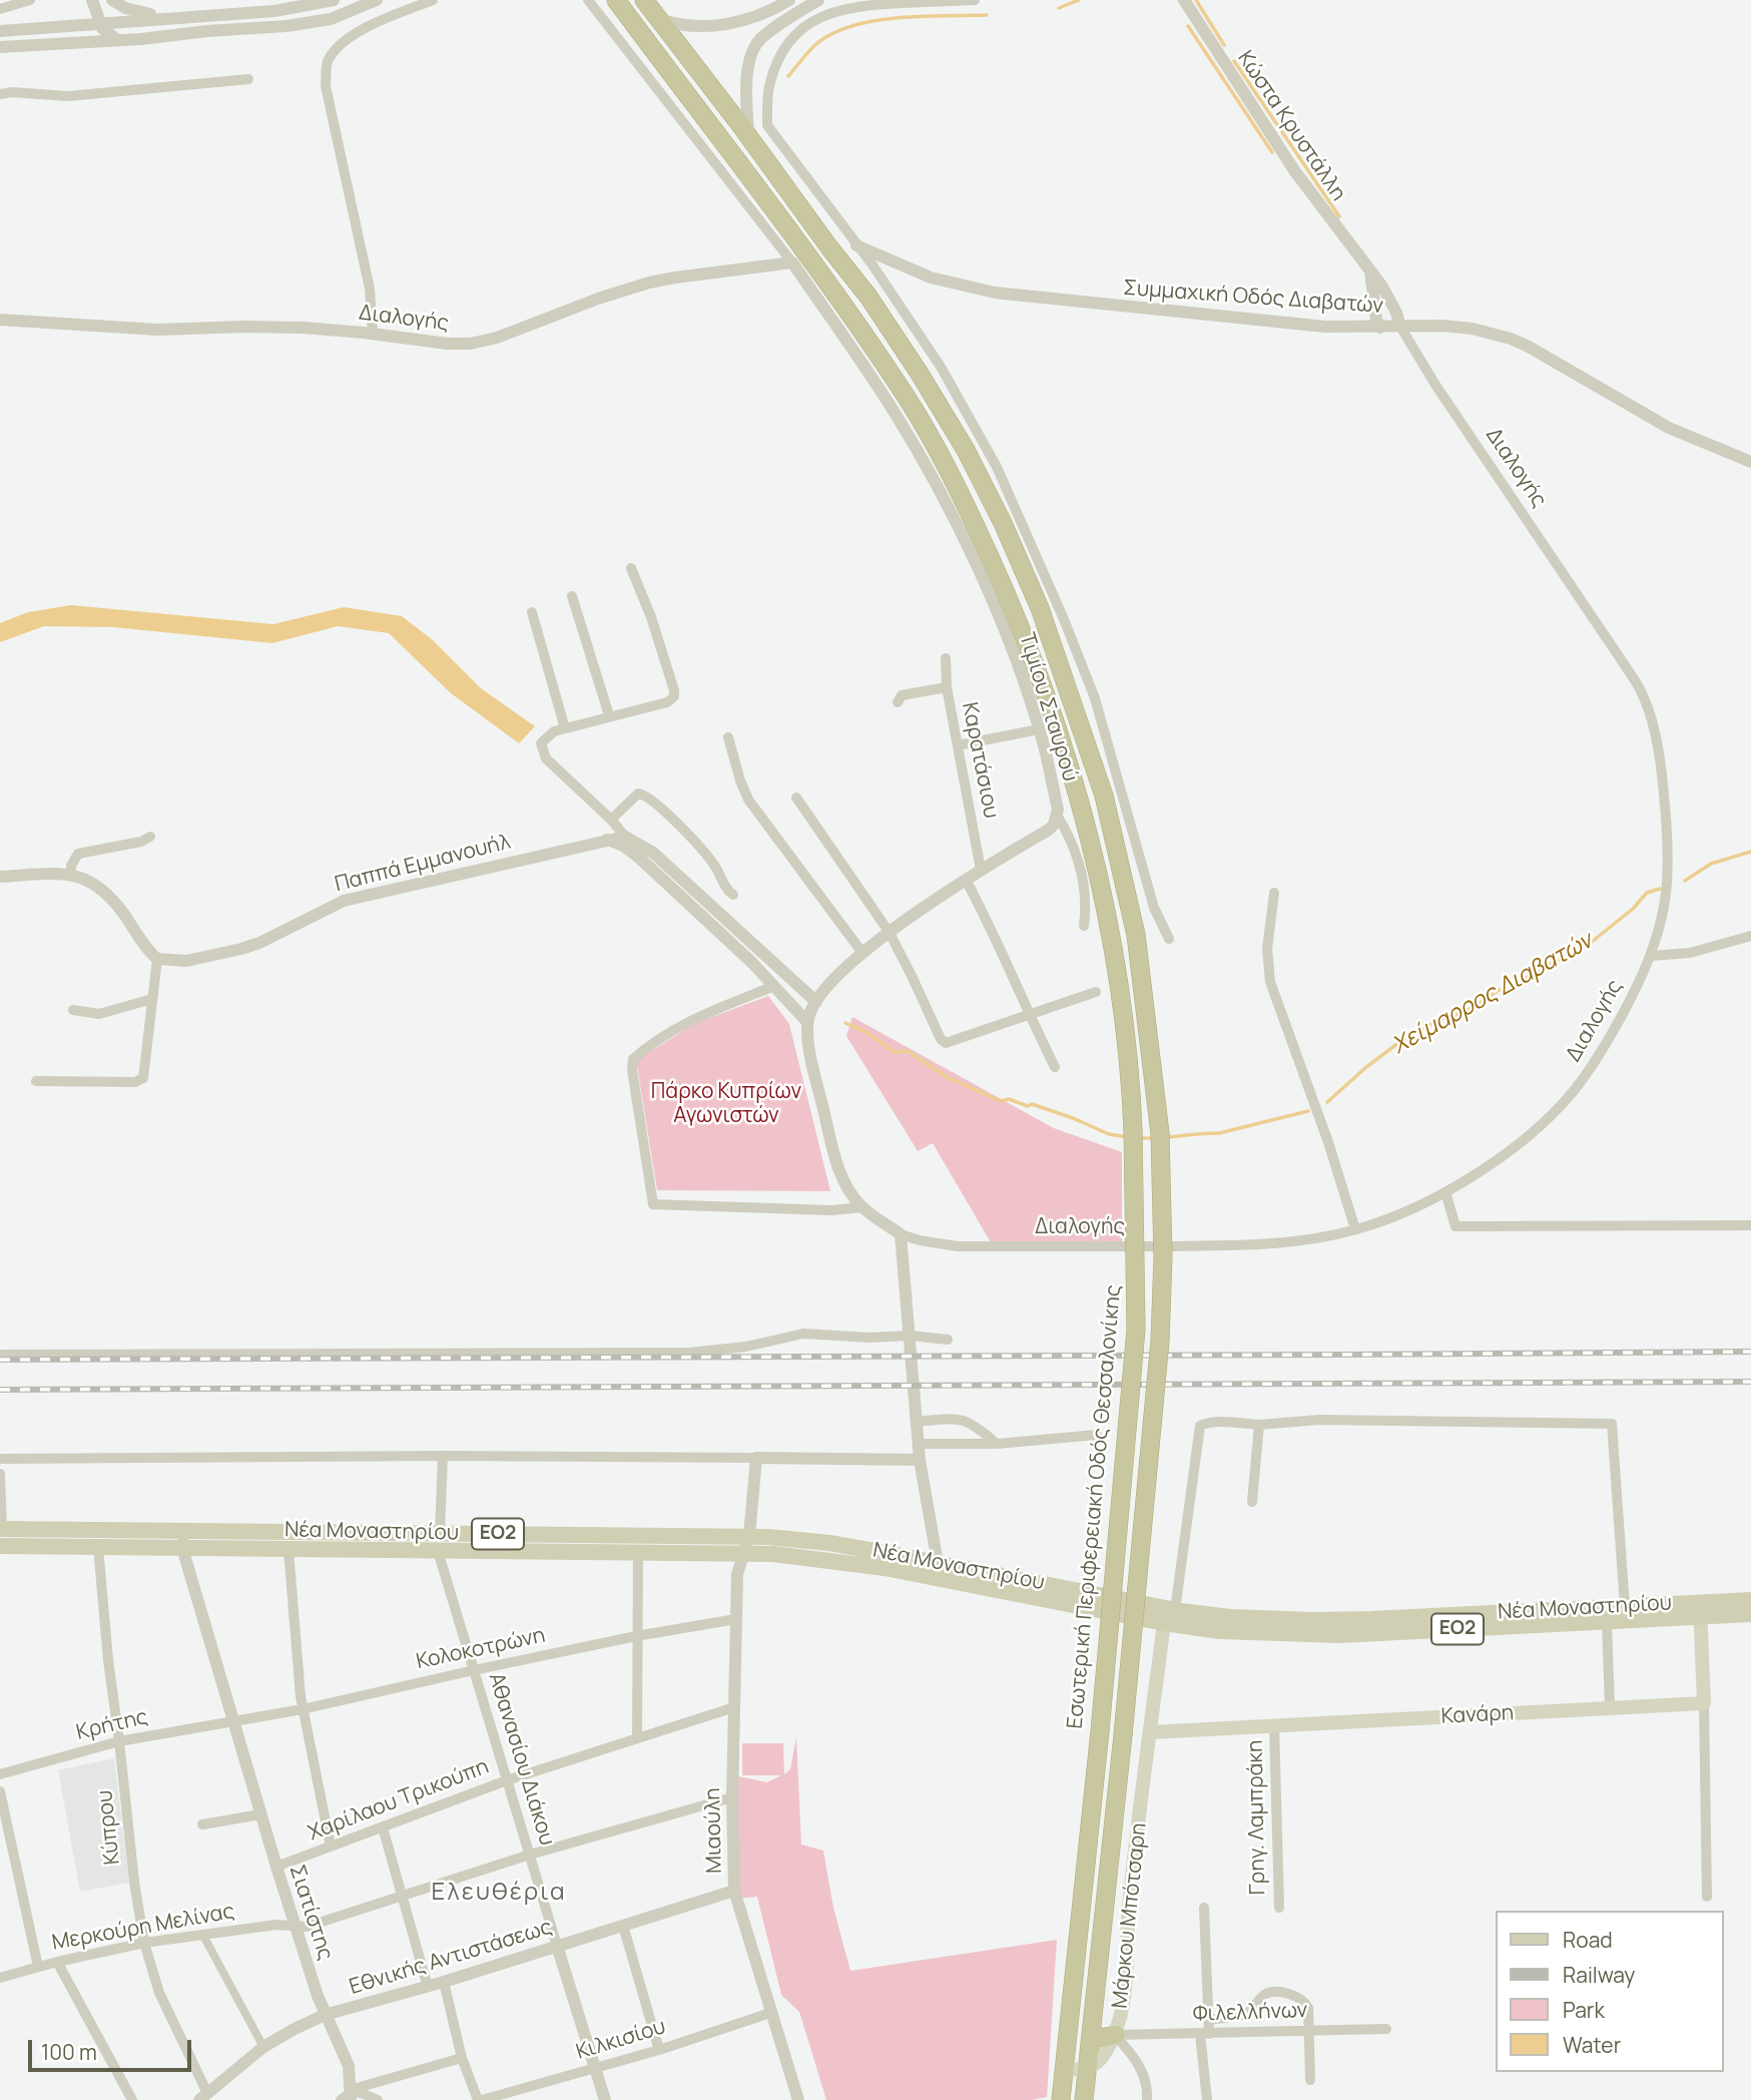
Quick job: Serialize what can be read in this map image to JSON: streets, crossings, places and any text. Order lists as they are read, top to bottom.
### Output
{
  "streets": {
    "highway": ["Εσωτερική Περιφερειακή Οδός Θεσσαλονίκης"],
    "main road": [
      "Νέα Μοναστηρίου",
      "ΕΟ2",
      "Κανάρη",
      "Μάρκου Μπότσαρη"
    ],
    "street": [
      "Κώστα Κρυστάλλη",
      "Συμμαχική Οδός Διαβατών",
      "Διαλογής",
      "Τιμίου Σταυρού",
      "Καρατάσιου",
      "Παππά Εμμανουήλ",
      "Κολοκοτρώνη",
      "Κρήτης",
      "Αθανασίου Διάκου",
      "Χαρίλαου Τρικούπη",
      "Γρηγ. Λαμπράκη",
      "Κύπρου",
      "Μιαούλη",
      "Σιατίστης",
      "Μερκούρη Μελίνας",
      "Εθνικής Αντιστάσεως",
      "Φιλελλήνων",
      "Κιλκισίου"
    ]
  },
  "crossings": [
    ["Κώστα Κρυστάλλη", "Συμμαχική Οδός Διαβατών"],
    ["Κώστα Κρυστάλλη", "Διαλογής"],
    ["Συμμαχική Οδός Διαβατών", "Διαλογής"],
    ["Διαλογής", "Τιμίου Σταυρού"],
    ["Νέα Μοναστηρίου", "ΕΟ2"],
    ["Νέα Μοναστηρίου", "Αθανασίου Διάκου"],
    ["Νέα Μοναστηρίου", "Μιαούλη"],
    ["Νέα Μοναστηρίου", "Σιατίστης"],
    ["Νέα Μοναστηρίου", "Μάρκου Μπότσαρη"],
    ["ΕΟ2", "Κύπρου"],
    ["ΕΟ2", "Σιατίστης"],
    ["Κολοκοτρώνη", "Κρήτης"],
    ["Κολοκοτρώνη", "Αθανασίου Διάκου"],
    ["Κολοκοτρώνη", "Μιαούλη"],
    ["Κολοκοτρώνη", "Σιατίστης"],
    ["Κανάρη", "Γρηγ. Λαμπράκη"],
    ["Κανάρη", "Μάρκου Μπότσαρη"],
    ["Κρήτης", "Κύπρου"],
    ["Κρήτης", "Σιατίστης"],
    ["Αθανασίου Διάκου", "Χαρίλαου Τρικούπη"],
    ["Αθανασίου Διάκου", "Μερκούρη Μελίνας"],
    ["Αθανασίου Διάκου", "Εθνικής Αντιστάσεως"],
    ["Αθανασίου Διάκου", "Κιλκισίου"],
    ["Χαρίλαου Τρικούπη", "Μιαούλη"],
    ["Χαρίλαου Τρικούπη", "Σιατίστης"],
    ["Κύπρου", "Μερκούρη Μελίνας"],
    ["Κύπρου", "Εθνικής Αντιστάσεως"],
    ["Μιαούλη", "Μερκούρη Μελίνας"],
    ["Μιαούλη", "Εθνικής Αντιστάσεως"],
    ["Μιαούλη", "Κιλκισίου"],
    ["Σιατίστης", "Μερκούρη Μελίνας"],
    ["Σιατίστης", "Εθνικής Αντιστάσεως"],
    ["Μάρκου Μπότσαρη", "Φιλελλήνων"]
  ],
  "districts": ["Ελευθέρια"],
  "water": ["Χείμαρρος Διαβατών"],
  "parks": ["Πάρκο Κυπρίων Αγωνιστών"],
  "legend": [
    "Road",
    "Railway",
    "Park",
    "Water"
  ],
  "scale_bar": "100 m"
}
